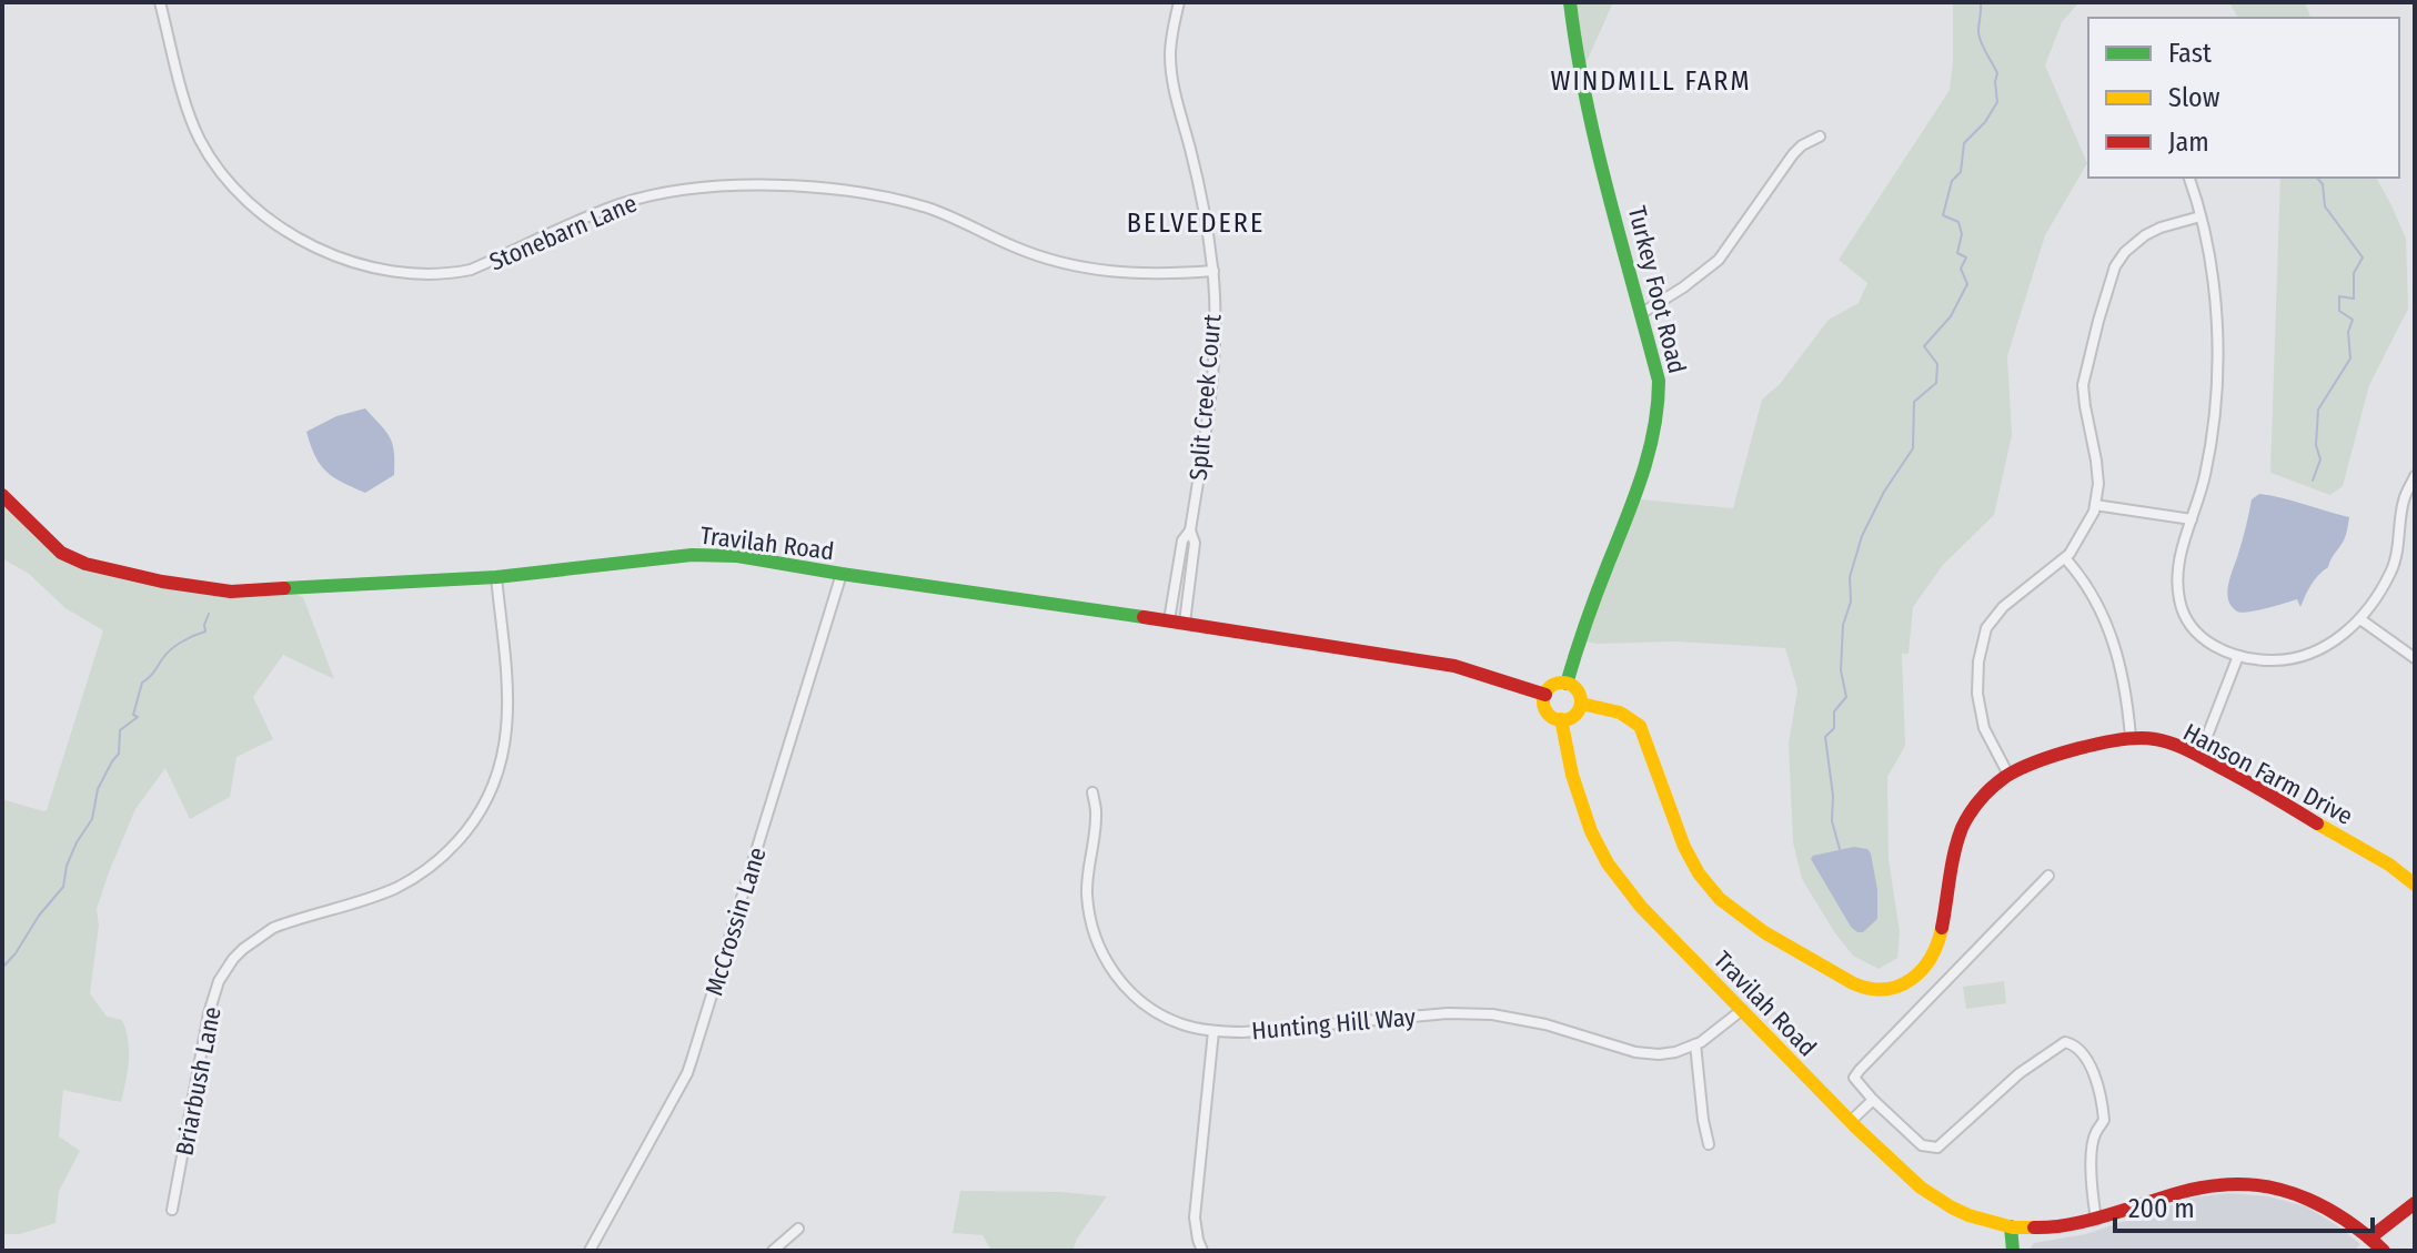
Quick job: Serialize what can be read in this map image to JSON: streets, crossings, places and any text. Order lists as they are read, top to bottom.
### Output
{
  "streets": {
    "main road": ["Turkey Foot Road", "Travilah Road", "Hanson Farm Drive"],
    "street": [
      "Stonebarn Lane",
      "Split Creek Court",
      "McCrossin Lane",
      "Hunting Hill Way",
      "Briarbush Lane"
    ]
  },
  "crossings": [
    ["Stonebarn Lane", "Split Creek Court"],
    ["Turkey Foot Road", "Travilah Road"],
    ["Turkey Foot Road", "Hanson Farm Drive"],
    ["Split Creek Court", "Travilah Road"],
    ["Travilah Road", "Hanson Farm Drive"],
    ["Travilah Road", "McCrossin Lane"],
    ["Travilah Road", "Hunting Hill Way"],
    ["Travilah Road", "Briarbush Lane"]
  ],
  "districts": ["WINDMILL FARM", "BELVEDERE"],
  "legend": ["Fast", "Slow", "Jam"],
  "scale_bar": "200 m"
}
